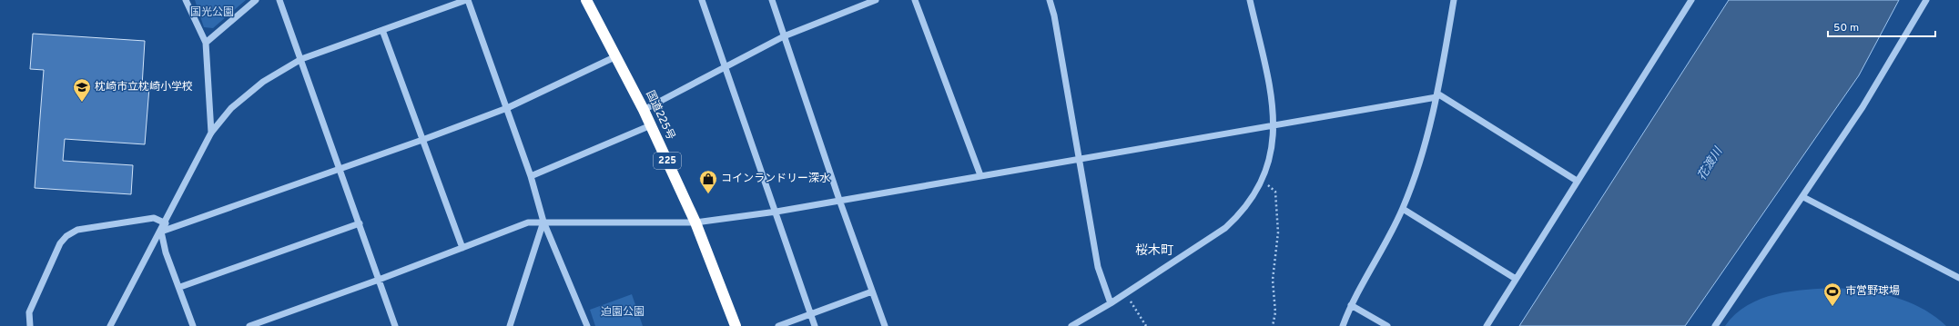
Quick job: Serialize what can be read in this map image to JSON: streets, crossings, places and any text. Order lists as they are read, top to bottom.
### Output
{
  "streets": {
    "highway": ["国道225号", "225"]
  },
  "districts": ["桜木町"],
  "water": ["花渡川"],
  "parks": ["国光公園", "迫園公園"],
  "places": {
    "school or university": ["枕崎市立枕崎小学校"],
    "shop": ["コインランドリー深水"],
    "sports": ["市営野球場"]
  },
  "scale_bar": "50 m"
}
